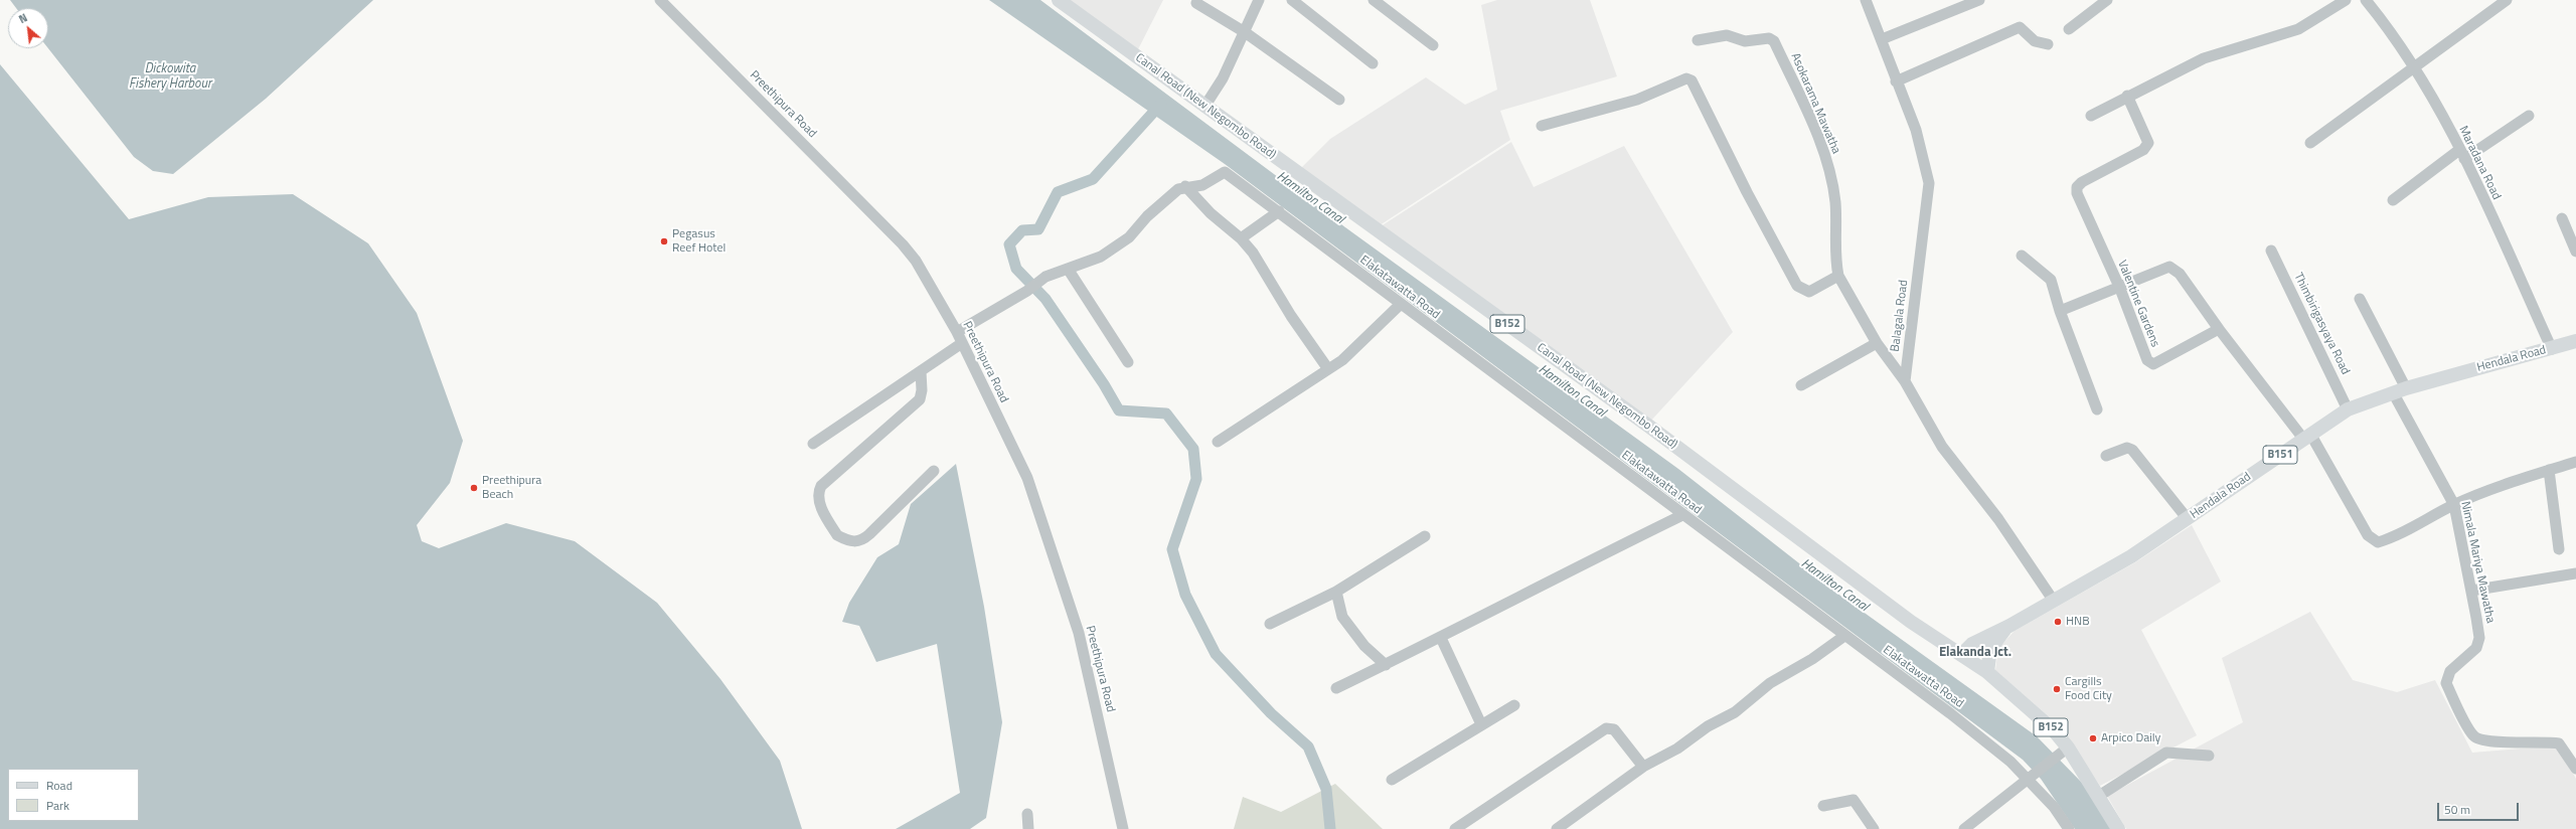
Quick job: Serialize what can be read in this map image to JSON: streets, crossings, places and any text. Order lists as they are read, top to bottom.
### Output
{
  "streets": {
    "main road": [
      "Canal Road (New Negombo Road)",
      "B152",
      "Hendala Road",
      "B151"
    ],
    "street": [
      "Asokarama Mawatha",
      "Preethipura Road",
      "Maradana Road",
      "Elakatawatta Road",
      "Valentine Gardens",
      "Balagala Road",
      "Thimbirigasyaya Road",
      "Nimala Mariya Mawatha"
    ]
  },
  "crossings": [
    ["Asokarama Mawatha", "Balagala Road"],
    ["Canal Road (New Negombo Road)", "Hendala Road"],
    ["Maradana Road", "Hendala Road"],
    ["Thimbirigasyaya Road", "Hendala Road"],
    ["Hendala Road", "Nimala Mariya Mawatha"]
  ],
  "districts": ["Elakanda Jct."],
  "water": ["Dickowita Fishery Harbour", "Hamilton Canal"],
  "places": [
    "Pegasus Reef Hotel",
    "Preethipura Beach",
    "HNB",
    "Cargills Food City",
    "Arpico Daily"
  ],
  "legend": ["Road", "Park"],
  "scale_bar": "50 m",
  "north": "top left"
}
